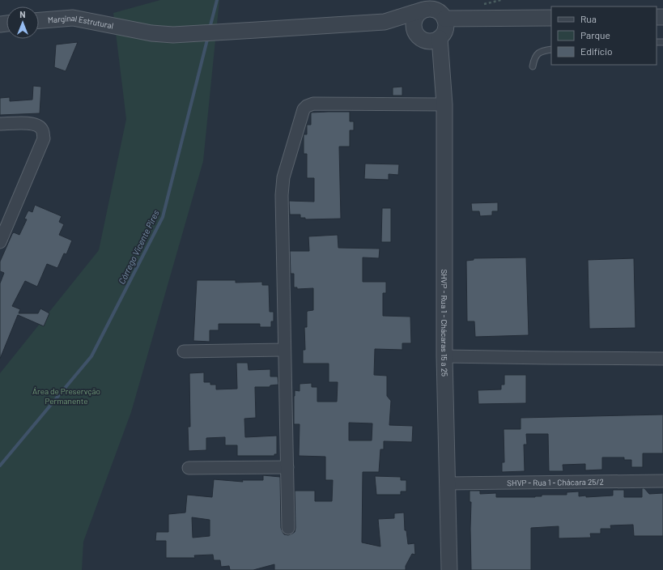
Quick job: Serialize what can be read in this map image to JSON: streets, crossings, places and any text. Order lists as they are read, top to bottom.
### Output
{
  "streets": {
    "street": ["Marginal Estrutural", "SHVP - Rua 1 - Chácaras 15 a 25", "SHVP - Rua 1 - Chácara 25/2"]
  },
  "crossings": [
    ["Marginal Estrutural", "SHVP - Rua 1 - Chácaras 15 a 25"],
    ["SHVP - Rua 1 - Chácaras 15 a 25", "SHVP - Rua 1 - Chácara 25/2"]
  ],
  "water": ["Córrego Vicente Pires"],
  "parks": ["Área de Preservção Permanente"],
  "legend": ["Rua", "Parque", "Edifício"],
  "north": "top"
}
